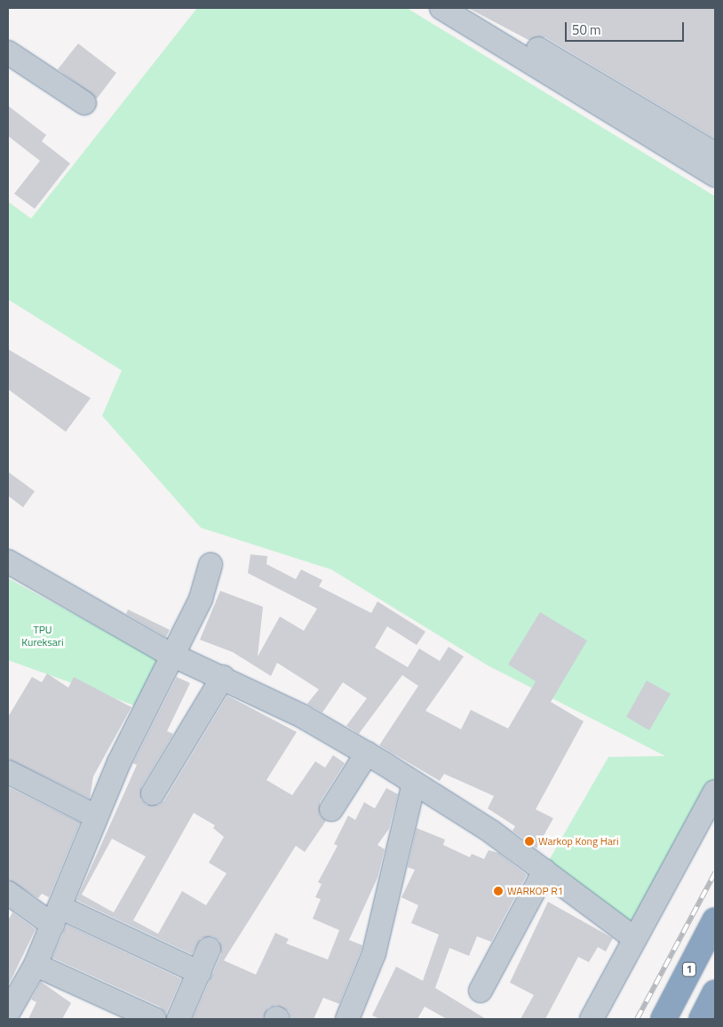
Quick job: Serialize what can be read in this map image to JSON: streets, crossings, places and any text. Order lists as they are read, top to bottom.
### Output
{
  "streets": {
    "highway": ["1"]
  },
  "parks": ["TPU Kureksari"],
  "places": ["Warkop Kong Hari", "WARKOP R1"],
  "scale_bar": "50 m"
}
